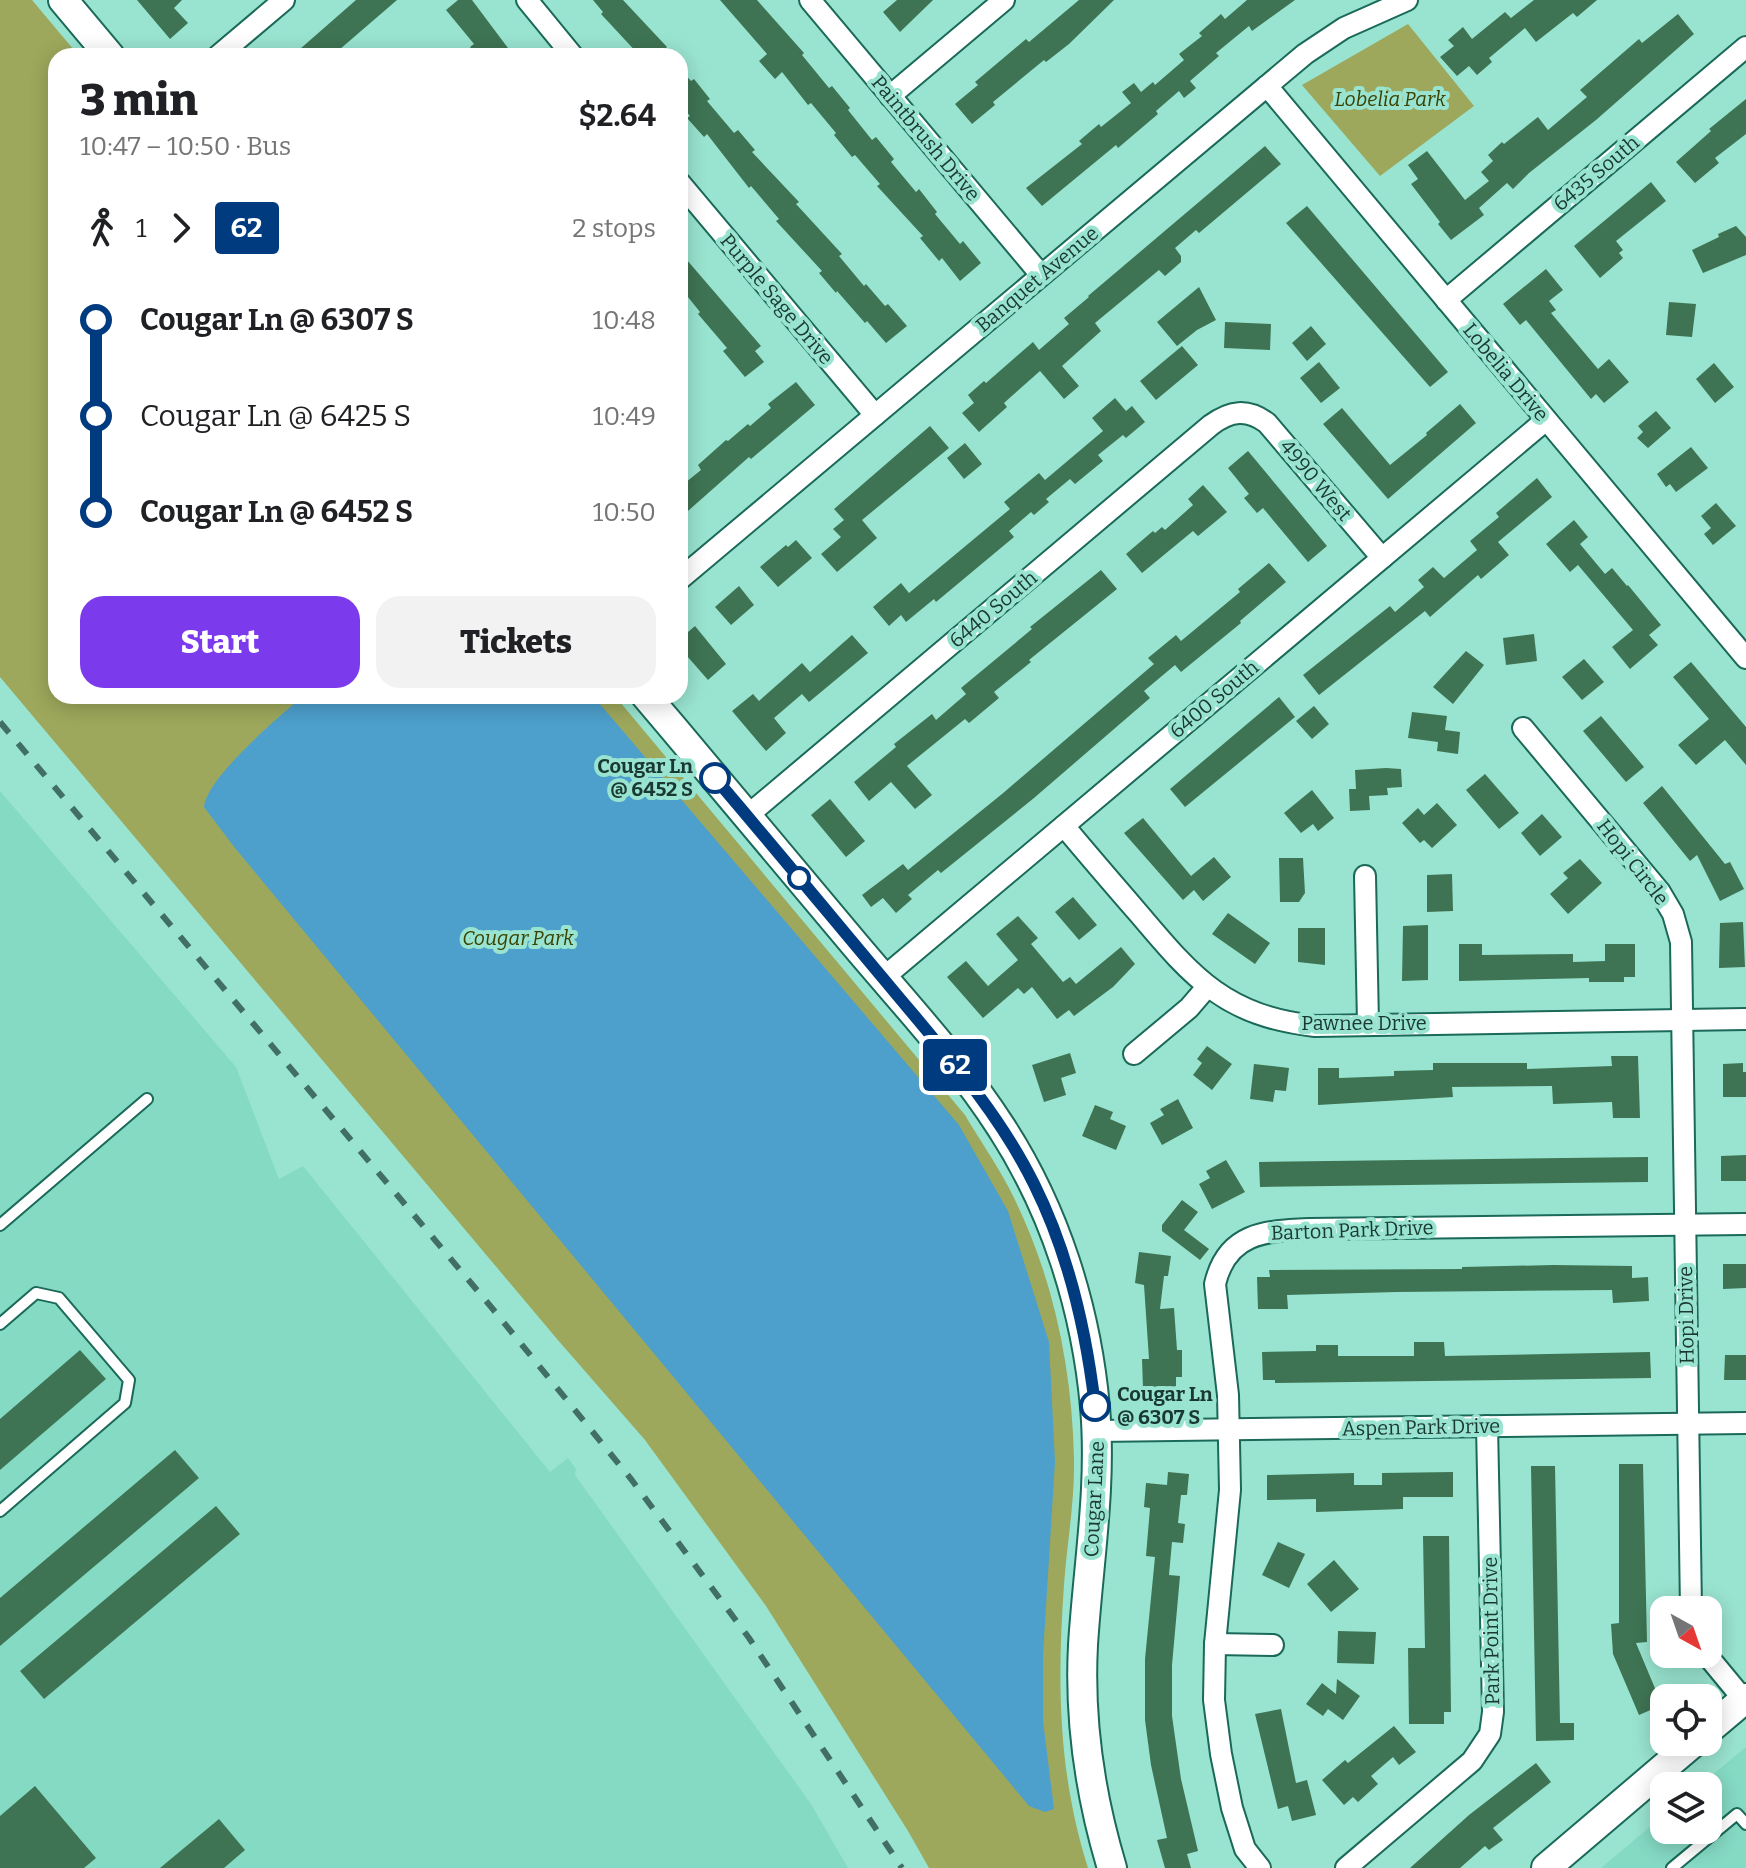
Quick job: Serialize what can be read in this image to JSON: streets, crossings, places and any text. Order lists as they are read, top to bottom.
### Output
{
  "streets": {
    "main road": ["Cougar Lane"],
    "street": [
      "Paintbrush Drive",
      "6435 South",
      "Banquet Avenue",
      "Purple Sage Drive",
      "Lobelia Drive",
      "4990 West",
      "6440 South",
      "6400 South",
      "Hopi Circle",
      "Pawnee Drive",
      "Barton Park Drive",
      "Hopi Drive",
      "Aspen Park Drive",
      "Park Point Drive"
    ]
  },
  "crossings": [
    ["Paintbrush Drive", "Banquet Avenue"],
    ["6435 South", "Lobelia Drive"],
    ["Banquet Avenue", "Purple Sage Drive"],
    ["Banquet Avenue", "Lobelia Drive"],
    ["Lobelia Drive", "6400 South"],
    ["4990 West", "6440 South"],
    ["4990 West", "6400 South"],
    ["6440 South", "Cougar Lane"],
    ["6400 South", "Pawnee Drive"],
    ["6400 South", "Cougar Lane"],
    ["Hopi Circle", "Pawnee Drive"],
    ["Hopi Circle", "Hopi Drive"],
    ["Pawnee Drive", "Hopi Drive"],
    ["Barton Park Drive", "Hopi Drive"],
    ["Barton Park Drive", "Aspen Park Drive"],
    ["Hopi Drive", "Aspen Park Drive"],
    ["Aspen Park Drive", "Cougar Lane"],
    ["Aspen Park Drive", "Park Point Drive"]
  ],
  "parks": ["Lobelia Park", "Cougar Park"],
  "places": ["Cougar Ln @ 6452 S", "Cougar Ln @ 6307 S"],
  "lines": ["bus line 62"],
  "north": "bottom right",
  "page": {
    "on_map": "62",
    "heading": ["3 min", "10:47 – 10:50 · Bus", "$2.64"],
    "legs": ["1", "62", "2 stops"],
    "list": [
      {
        "name": "Cougar Ln @ 6307 S",
        "value": "10:48"
      },
      {
        "name": "Cougar Ln @ 6425 S",
        "value": "10:49"
      },
      {
        "name": "Cougar Ln @ 6452 S",
        "value": "10:50"
      }
    ],
    "buttons": ["Start", "Tickets"]
  }
}
